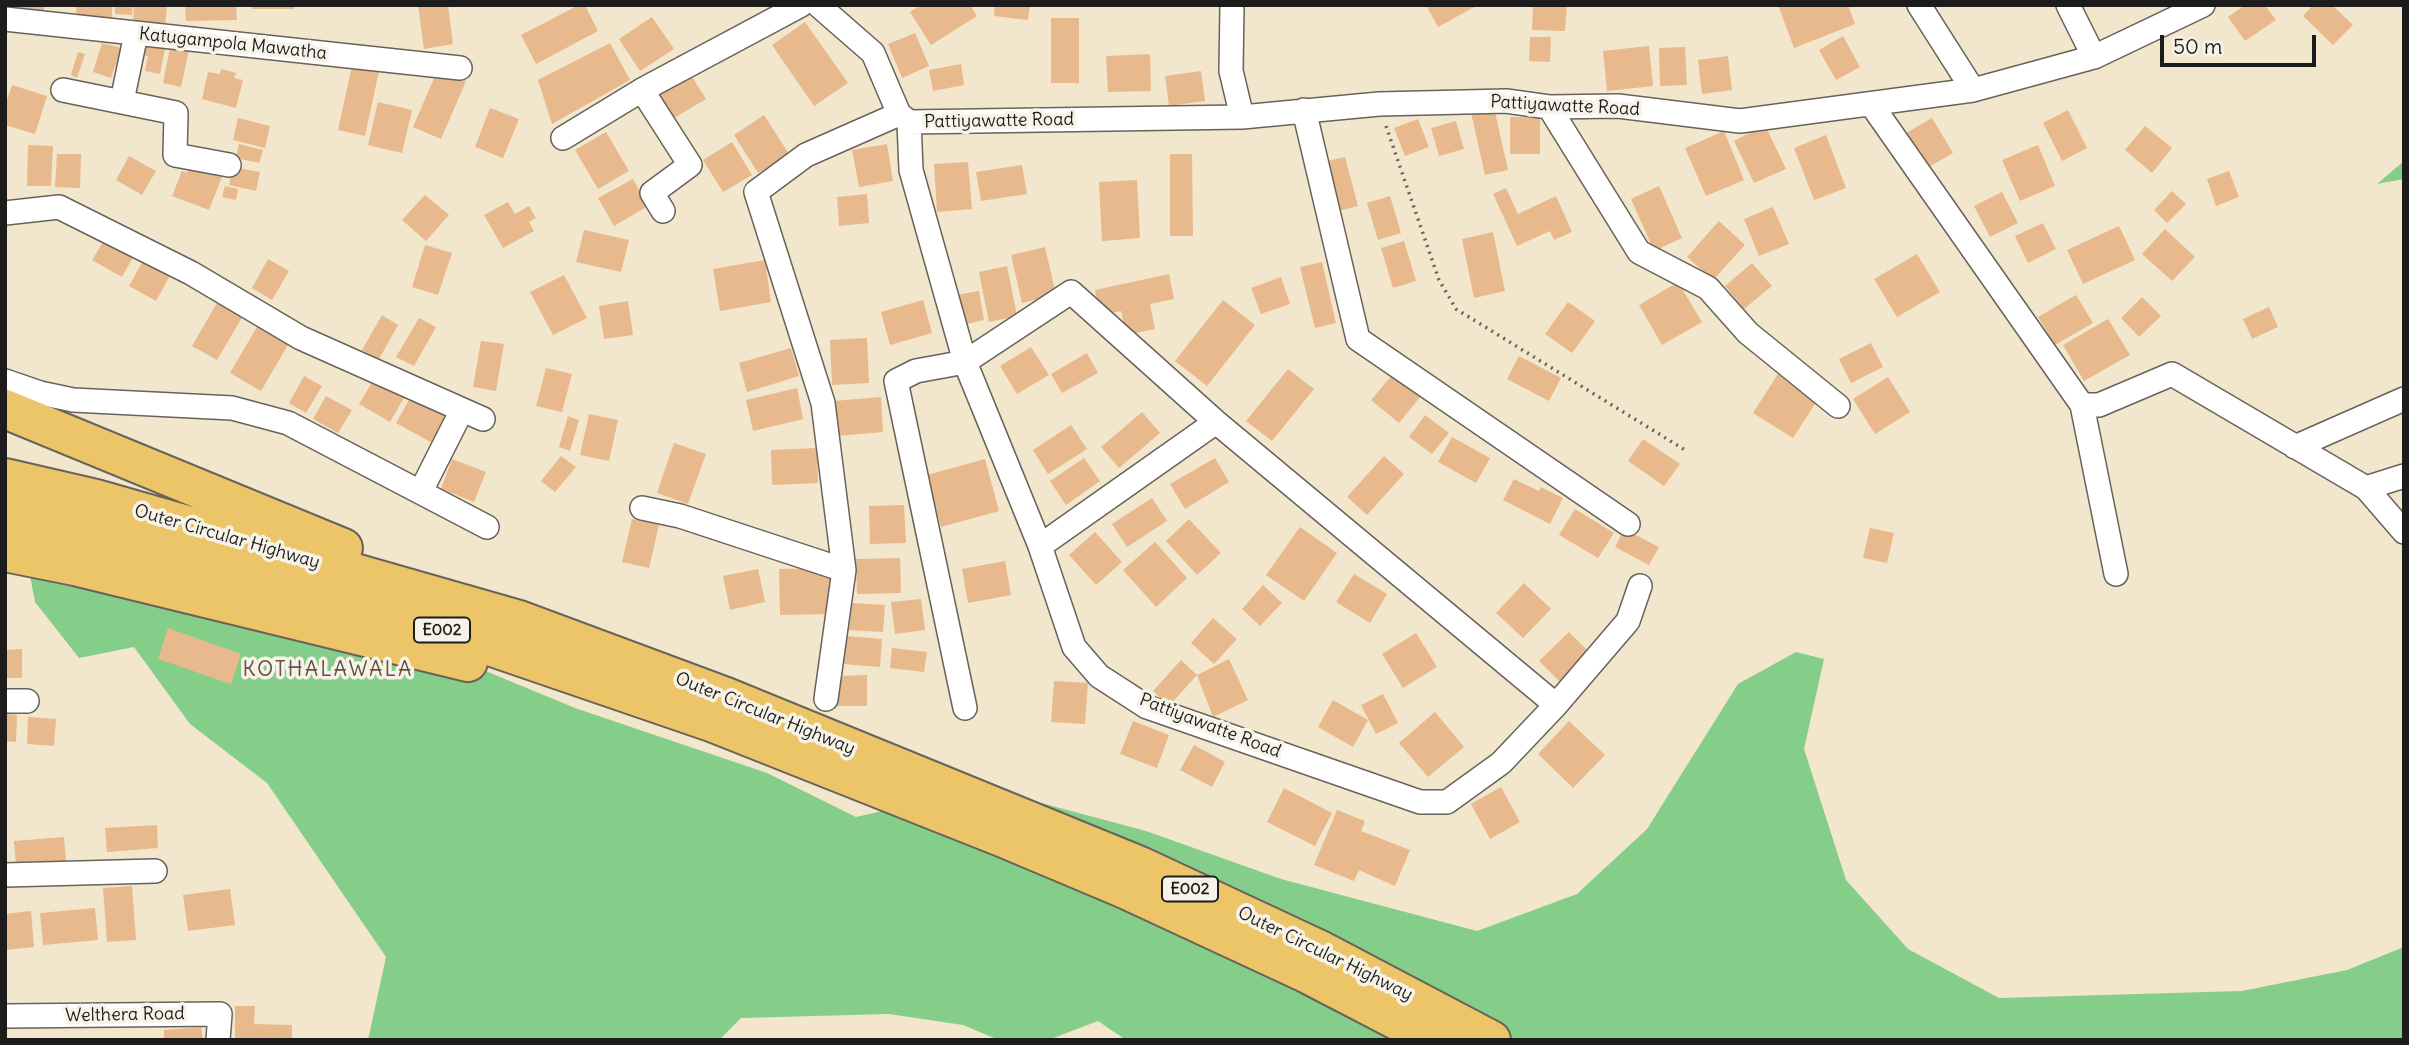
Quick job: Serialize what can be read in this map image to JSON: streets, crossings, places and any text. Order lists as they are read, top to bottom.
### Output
{
  "streets": {
    "highway": ["Outer Circular Highway", "E002"],
    "street": ["Katugampola Mawatha", "Pattiyawatte Road", "Welthera Road"]
  },
  "districts": ["KOTHALAWALA"],
  "scale_bar": "50 m"
}
